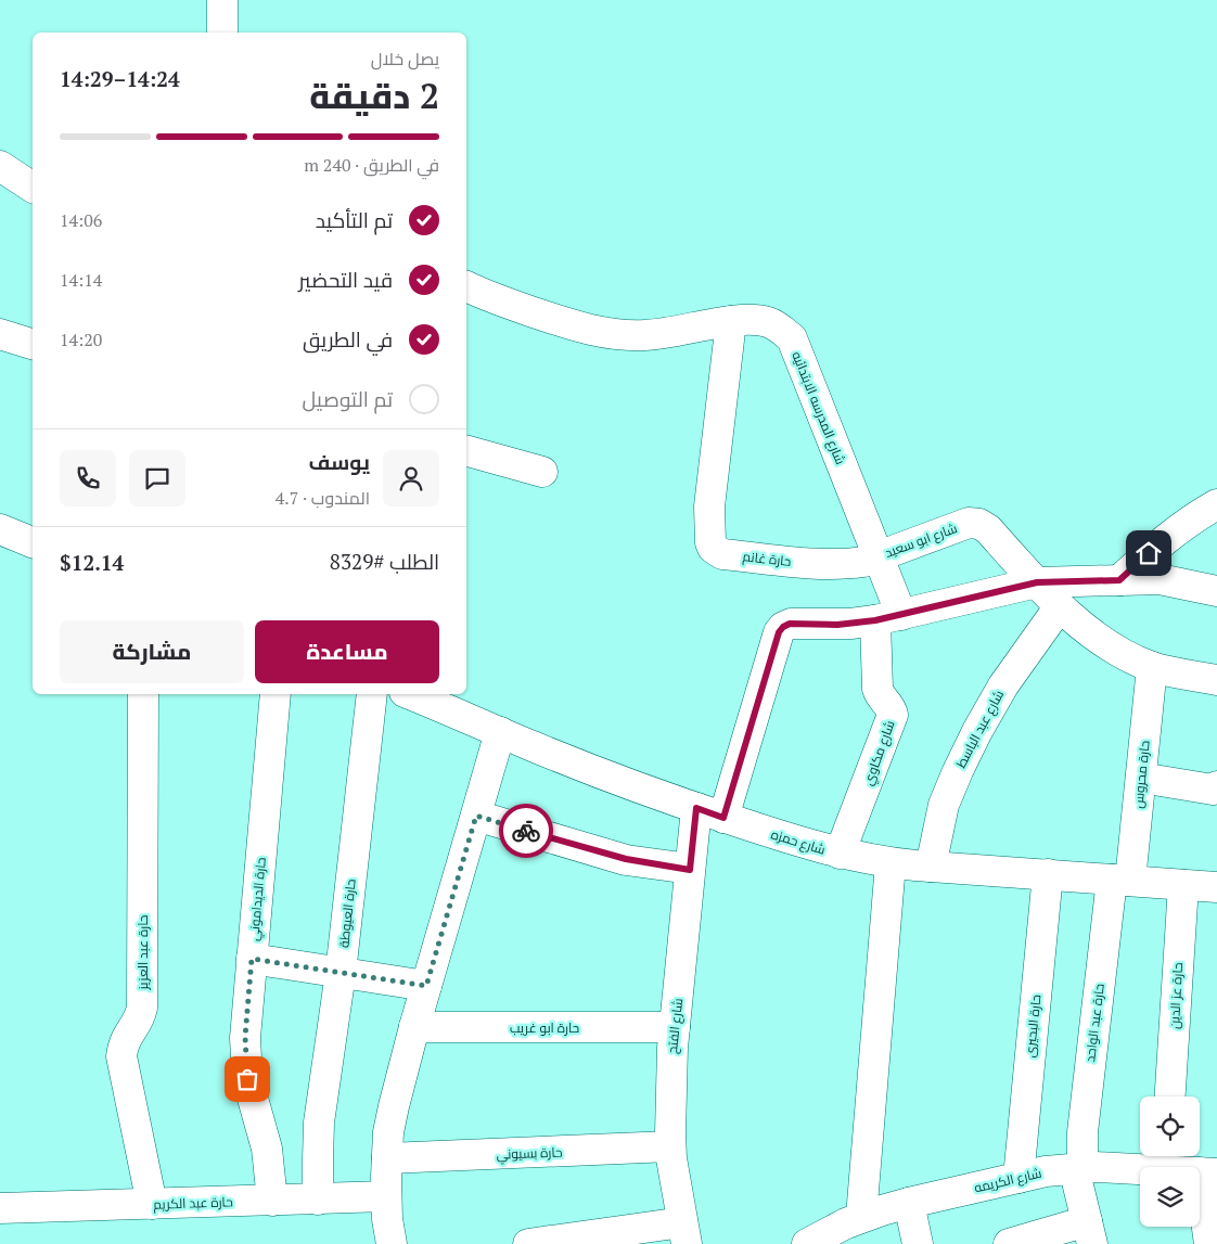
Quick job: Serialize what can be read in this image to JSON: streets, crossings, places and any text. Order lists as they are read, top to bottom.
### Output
{
  "streets": {
    "street": [
      "شارع المدرسه الابتدائيه",
      "شارع ابو سعيد",
      "حارة غانم",
      "شارع عبد الباسط",
      "شارع مكاوي",
      "حارة محروس",
      "شارع حمزه",
      "حارة الديداموني",
      "حارة العيوطة",
      "حارة عبد العزيز",
      "حارة عز الدين",
      "حارة عبد الواحد",
      "شارع الفتح",
      "حارة البحيرى",
      "حارة ابو غريب",
      "حارة بسيوني",
      "شارع الكريمه",
      "حارة عبد الكريم"
    ]
  },
  "crossings": [
    ["شارع المدرسه الابتدائيه", "شارع ابو سعيد"],
    ["شارع المدرسه الابتدائيه", "حارة غانم"],
    ["شارع المدرسه الابتدائيه", "شارع مكاوي"],
    ["شارع المدرسه الابتدائيه", "شارع الفتح"],
    ["شارع ابو سعيد", "حارة غانم"],
    ["شارع ابو سعيد", "شارع الفتح"],
    ["شارع عبد الباسط", "شارع حمزه"],
    ["شارع مكاوي", "شارع حمزه"],
    ["شارع مكاوي", "شارع الفتح"],
    ["حارة محروس", "شارع حمزه"],
    ["حارة محروس", "حارة عبد الواحد"],
    ["شارع حمزه", "حارة عز الدين"],
    ["شارع حمزه", "حارة عبد الواحد"],
    ["شارع حمزه", "شارع الفتح"],
    ["شارع حمزه", "حارة البحيرى"],
    ["حارة الديداموني", "حارة عبد الكريم"],
    ["حارة العيوطة", "حارة عبد الكريم"],
    ["حارة عبد العزيز", "حارة عبد الكريم"],
    ["حارة عبد الواحد", "شارع الكريمه"],
    ["شارع الفتح", "حارة ابو غريب"],
    ["شارع الفتح", "حارة بسيوني"],
    ["حارة البحيرى", "شارع الكريمه"]
  ],
  "page": {
    "heading": ["2 دقيقة", "يصل خلال", "14:24–14:29"],
    "panel": [
      "يوسف",
      "المندوب · 4.7",
      "الطلب #8329",
      "$12.14"
    ],
    "bar": "في الطريق · 240 m",
    "list": [
      ["تم التأكيد", "14:06"],
      ["قيد التحضير", "14:14"],
      ["في الطريق", "14:20"],
      "تم التوصيل"
    ],
    "buttons": ["مساعدة", "مشاركة"]
  }
}
